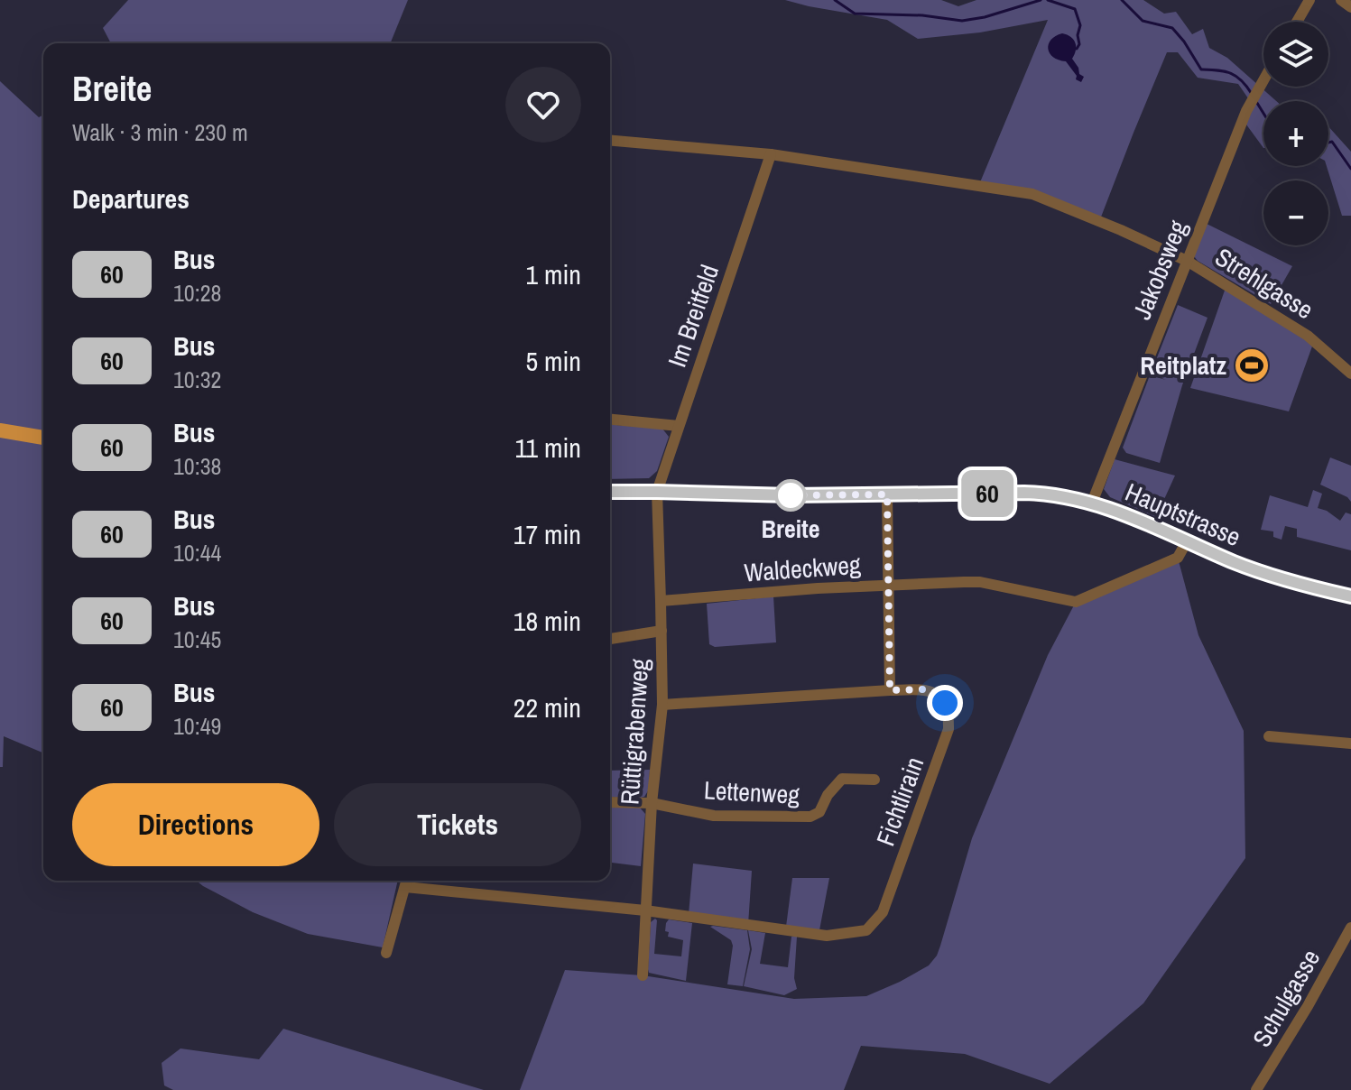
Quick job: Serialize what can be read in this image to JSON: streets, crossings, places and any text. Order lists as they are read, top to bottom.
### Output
{
  "streets": {
    "main road": ["Hauptstrasse"],
    "street": [
      "Jakobsweg",
      "Strehlgasse",
      "Im Breitfeld",
      "Waldeckweg",
      "Rüttigrabenweg",
      "Lettenweg",
      "Fichtlirain",
      "Schulgasse"
    ]
  },
  "crossings": [
    ["Jakobsweg", "Strehlgasse"],
    ["Jakobsweg", "Hauptstrasse"],
    ["Strehlgasse", "Im Breitfeld"],
    ["Im Breitfeld", "Hauptstrasse"],
    ["Im Breitfeld", "Rüttigrabenweg"],
    ["Hauptstrasse", "Waldeckweg"],
    ["Hauptstrasse", "Rüttigrabenweg"],
    ["Waldeckweg", "Rüttigrabenweg"],
    ["Rüttigrabenweg", "Lettenweg"],
    ["Rüttigrabenweg", "Fichtlirain"]
  ],
  "places": {
    "sports": ["Reitplatz"],
    "other": ["Breite"]
  },
  "lines": ["bus line 60"],
  "page": {
    "on_map": "60",
    "map_buttons": ["+", "−"],
    "heading": [
      ["Breite", "Walk · 3 min · 230 m"],
      "Departures"
    ],
    "list": [
      {
        "mark": "60",
        "name": "Bus",
        "note": "10:28",
        "value": "1 min"
      },
      {
        "mark": "60",
        "name": "Bus",
        "note": "10:32",
        "value": "5 min"
      },
      {
        "mark": "60",
        "name": "Bus",
        "note": "10:38",
        "value": "11 min"
      },
      {
        "mark": "60",
        "name": "Bus",
        "note": "10:44",
        "value": "17 min"
      },
      {
        "mark": "60",
        "name": "Bus",
        "note": "10:45",
        "value": "18 min"
      },
      {
        "mark": "60",
        "name": "Bus",
        "note": "10:49",
        "value": "22 min"
      }
    ],
    "buttons": ["Directions", "Tickets"]
  }
}
